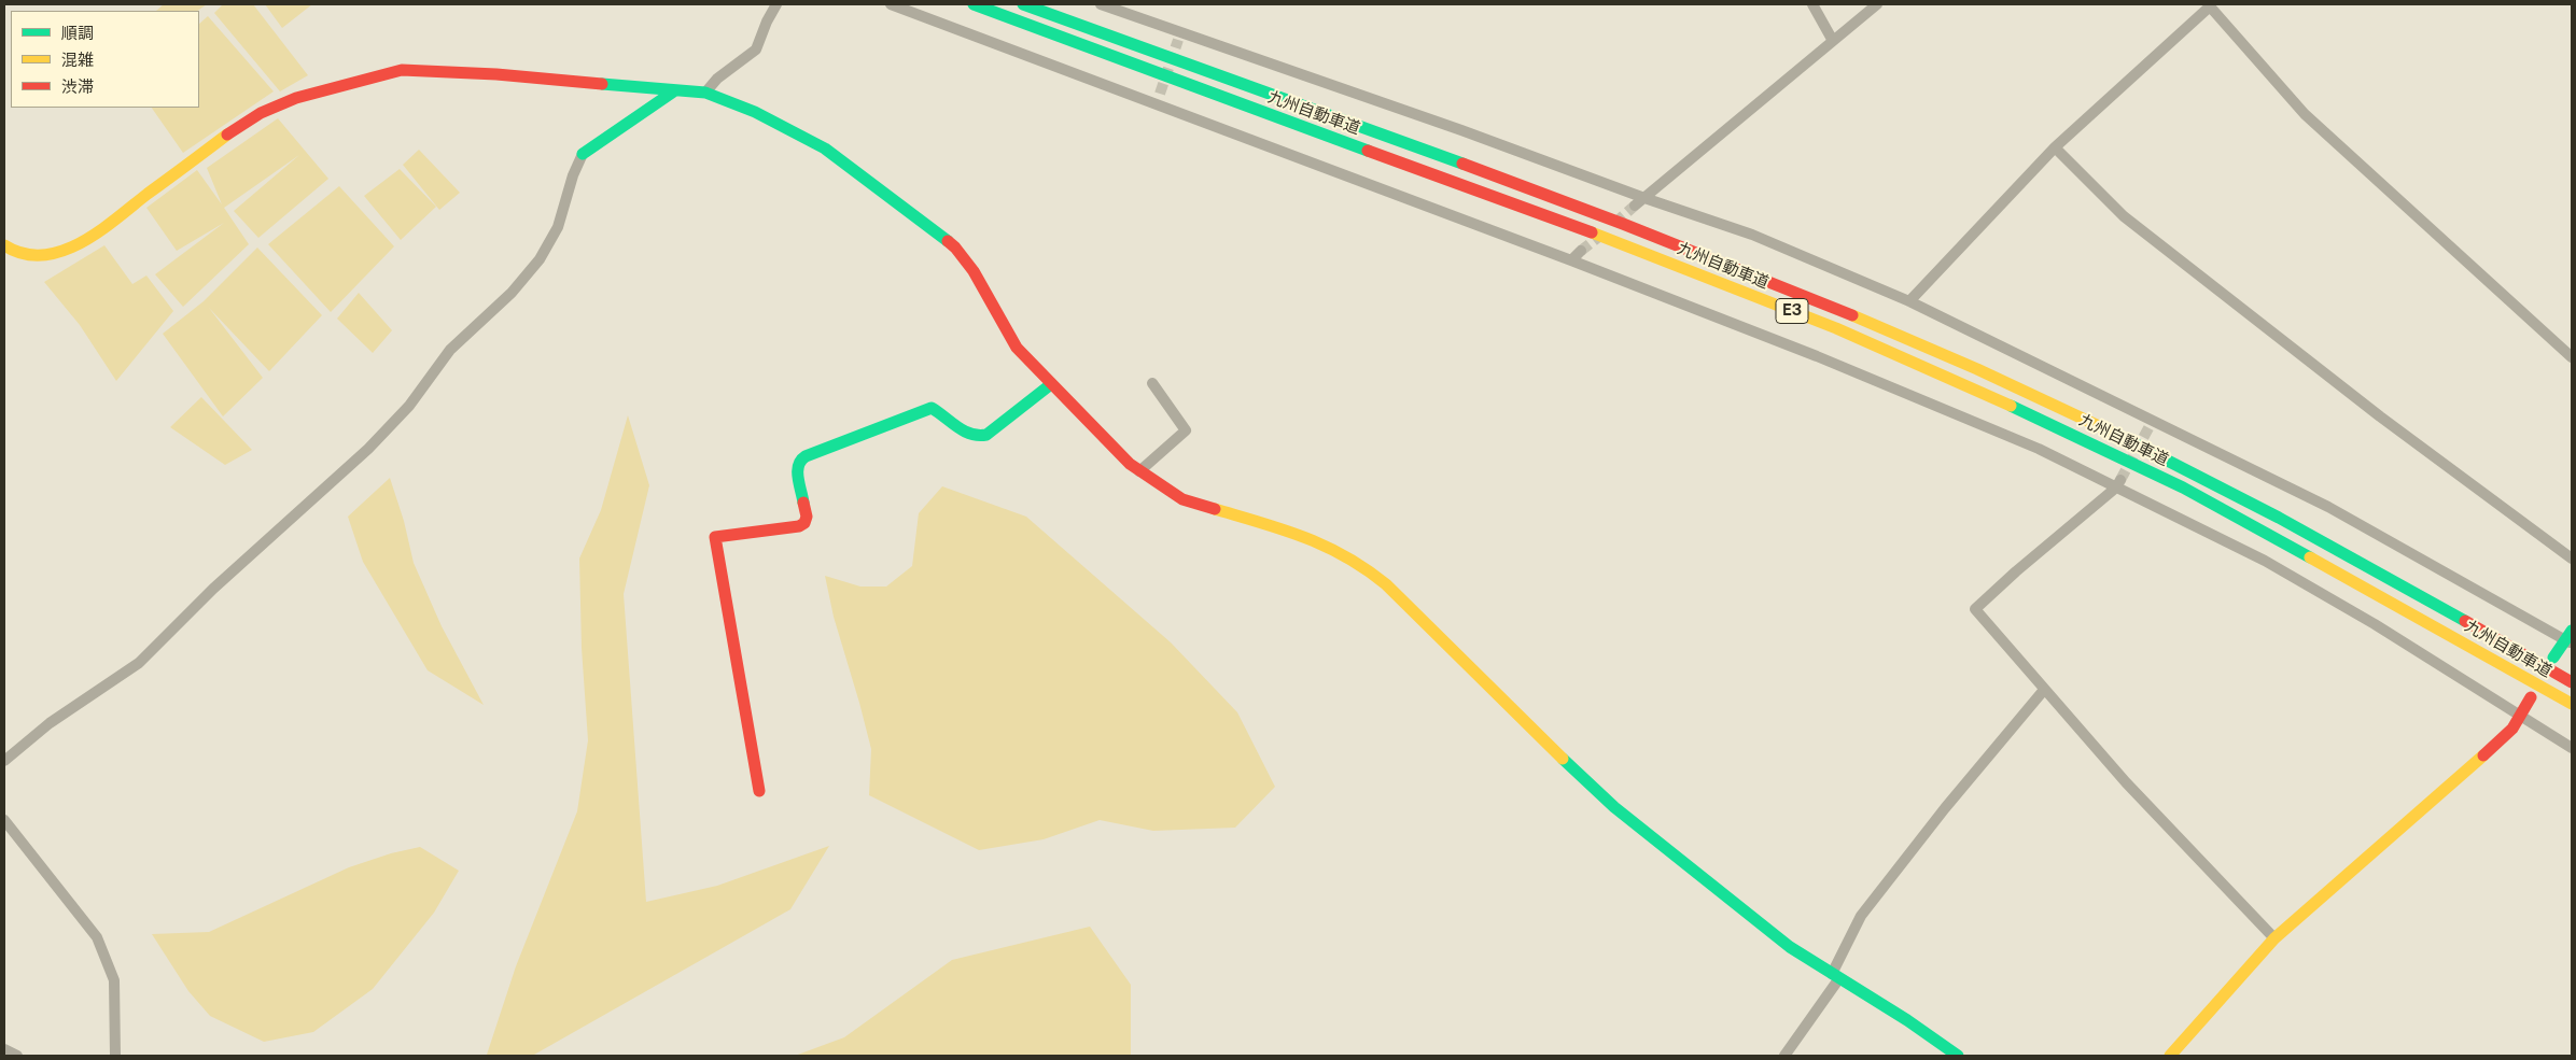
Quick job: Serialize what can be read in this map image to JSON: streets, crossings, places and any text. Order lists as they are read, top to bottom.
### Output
{
  "streets": {
    "main road": ["九州自動車道", "E3"]
  },
  "legend": ["順調", "混雑", "渋滞"]
}
